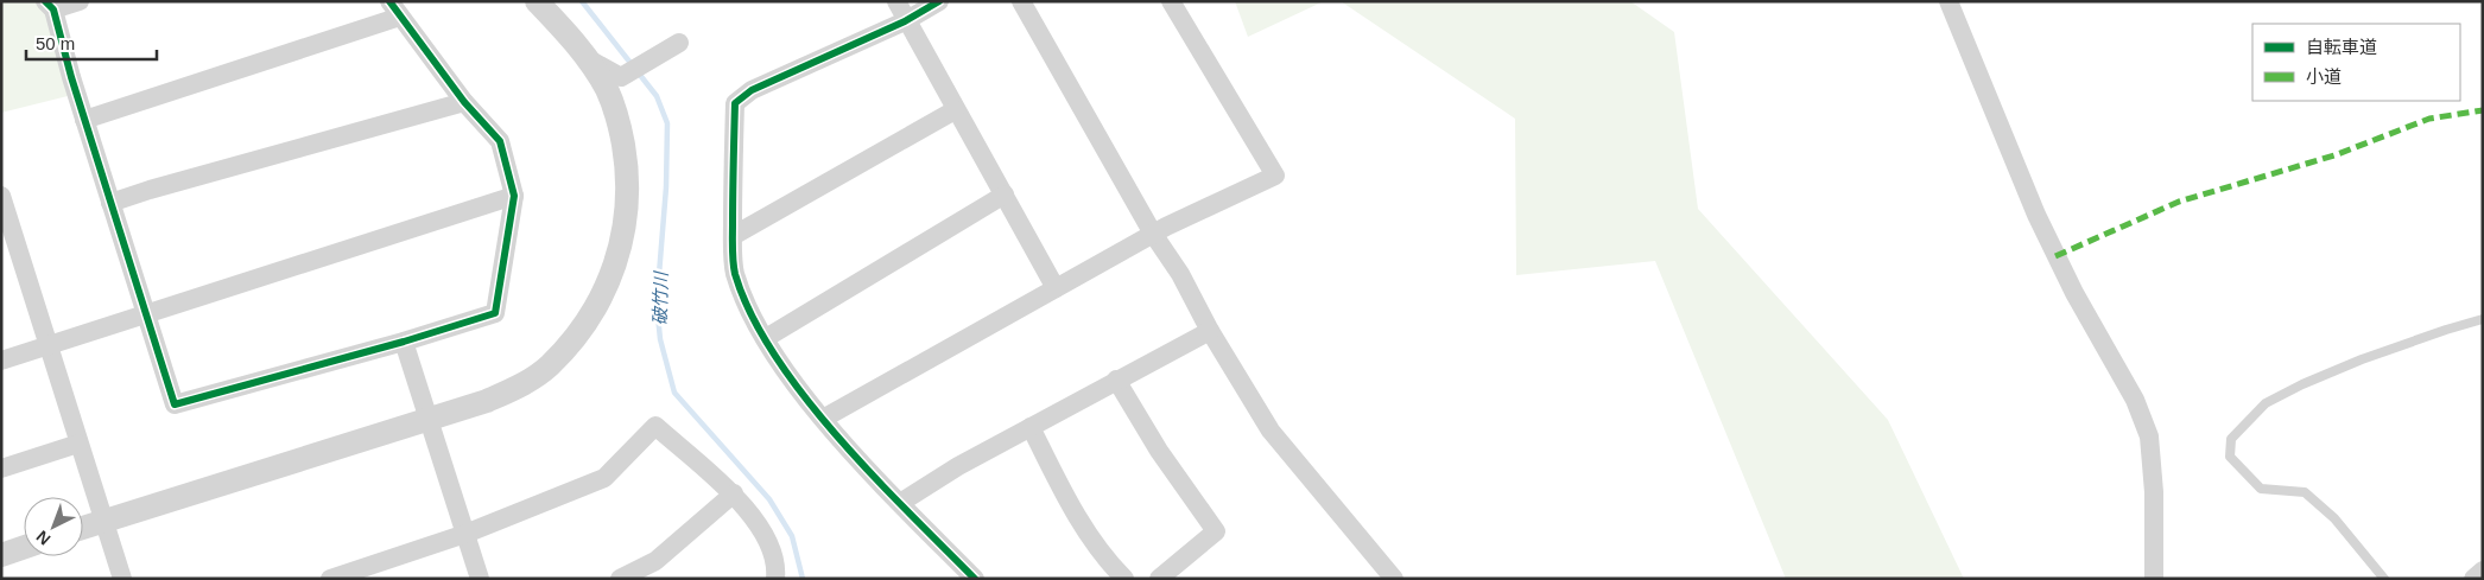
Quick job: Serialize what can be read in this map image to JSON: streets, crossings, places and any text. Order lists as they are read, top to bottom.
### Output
{
  "water": ["破竹川"],
  "legend": ["自転車道", "小道"],
  "scale_bar": "50 m",
  "north": "bottom left"
}
